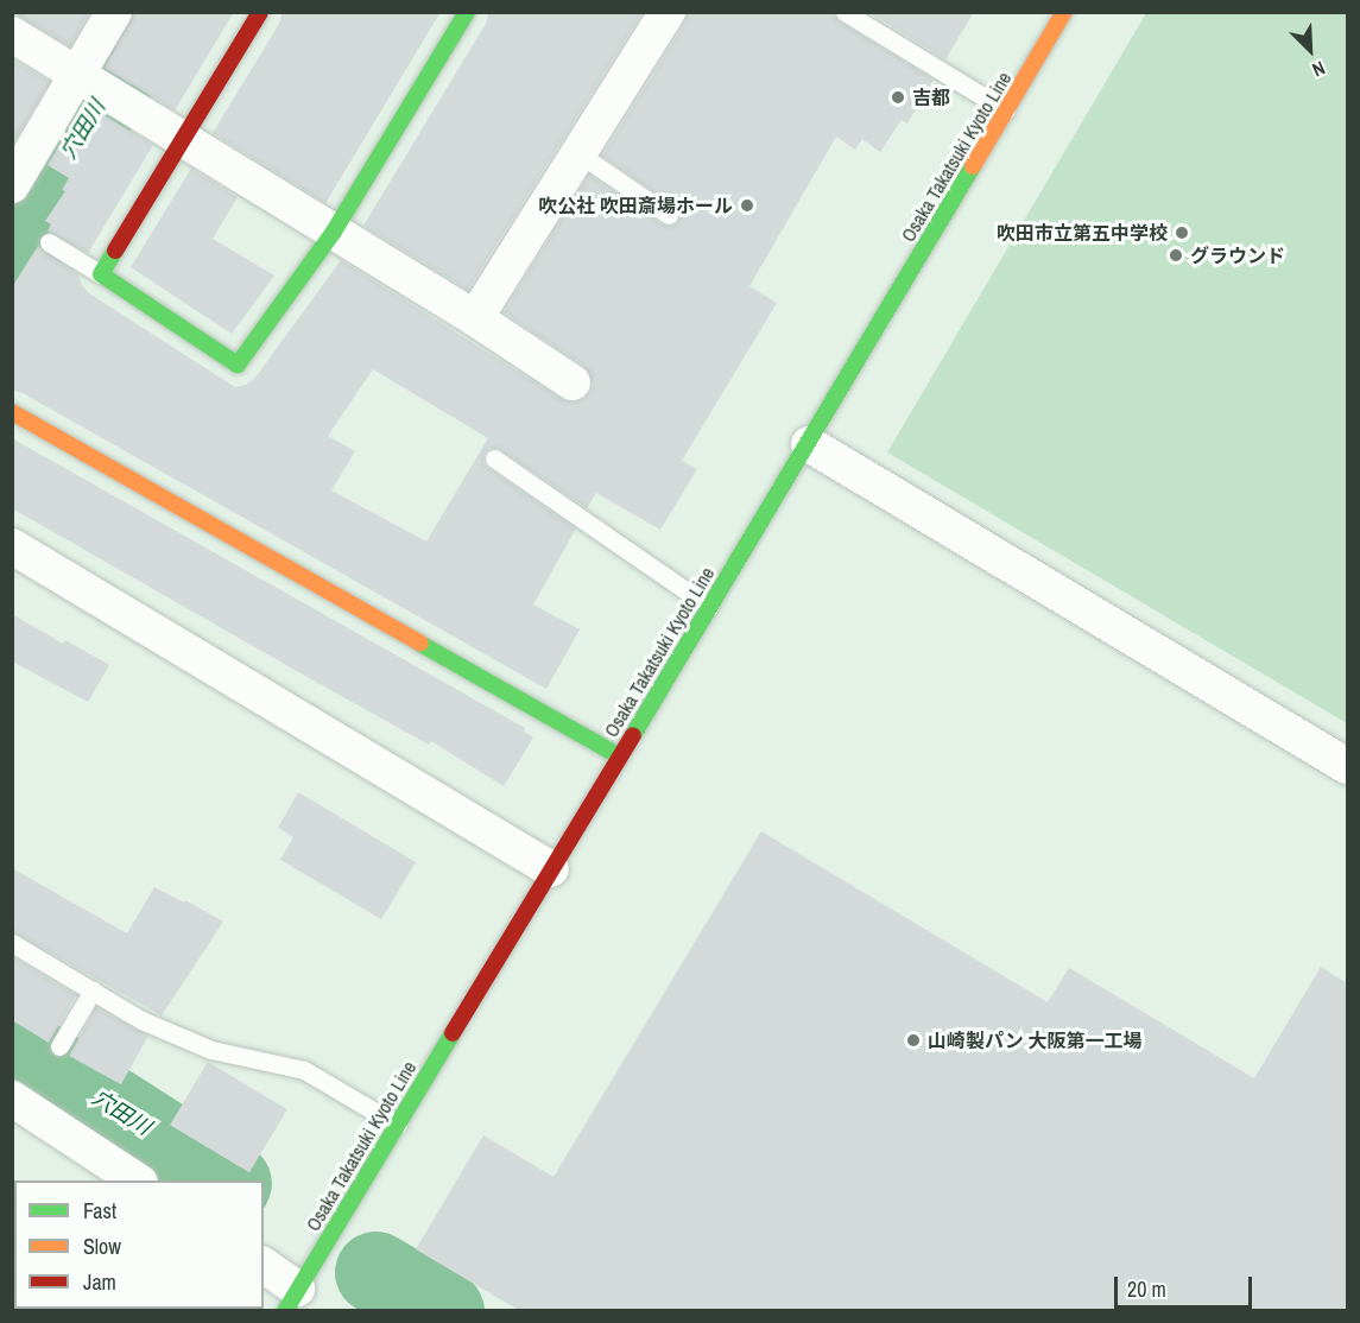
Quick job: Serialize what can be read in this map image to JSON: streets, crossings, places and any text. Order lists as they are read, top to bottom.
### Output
{
  "streets": {
    "street": ["Osaka Takatsuki Kyoto Line"]
  },
  "water": ["穴田川"],
  "places": [
    "吉都",
    "吹公社 吹田斎場ホール",
    "吹田市立第五中学校",
    "グラウンド",
    "山崎製パン 大阪第一工場"
  ],
  "legend": ["Fast", "Slow", "Jam"],
  "scale_bar": "20 m",
  "north": "bottom right"
}
